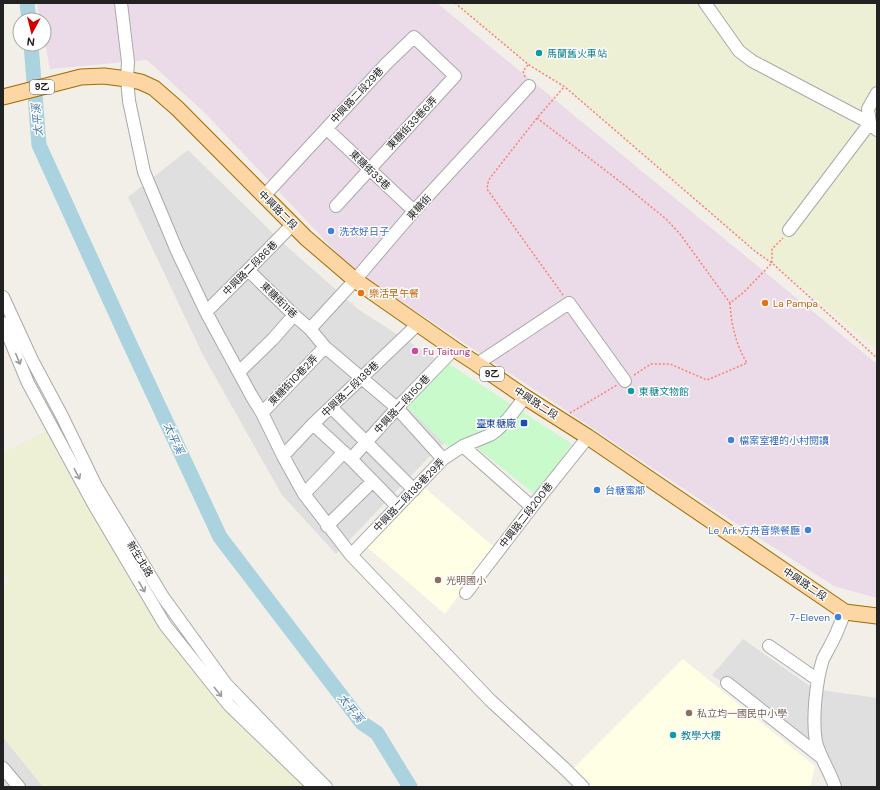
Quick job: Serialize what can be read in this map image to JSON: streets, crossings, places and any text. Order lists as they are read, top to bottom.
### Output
{
  "streets": {
    "main road": ["9乙", "中興路二段"],
    "street": [
      "中興路二段29巷",
      "東糖街33巷6弄",
      "東糖街33巷",
      "東糖街",
      "中興路二段86巷",
      "東糖街11巷",
      "東糖街10巷2弄",
      "中興路二段138巷",
      "中興路二段150巷",
      "中興路二段138巷29弄",
      "中興路二段200巷",
      "新生北路"
    ]
  },
  "crossings": [
    ["中興路二段29巷", "東糖街33巷6弄"],
    ["中興路二段29巷", "東糖街33巷"],
    ["中興路二段29巷", "中興路二段"],
    ["東糖街33巷6弄", "東糖街33巷"],
    ["東糖街33巷", "東糖街"],
    ["東糖街", "中興路二段"],
    ["東糖街", "東糖街11巷"],
    ["中興路二段", "中興路二段86巷"],
    ["中興路二段", "中興路二段138巷"],
    ["中興路二段", "中興路二段150巷"],
    ["中興路二段", "中興路二段138巷29弄"],
    ["中興路二段", "中興路二段200巷"],
    ["中興路二段86巷", "東糖街11巷"],
    ["東糖街11巷", "東糖街10巷2弄"],
    ["東糖街11巷", "中興路二段138巷"],
    ["東糖街11巷", "中興路二段150巷"],
    ["東糖街11巷", "中興路二段138巷29弄"]
  ],
  "water": ["太平溪"],
  "places": {
    "other": [
      "馬蘭舊火車站",
      "洗衣好日子",
      "樂活早午餐",
      "La Pampa",
      "Fu Taitung",
      "東糖文物館",
      "檔案室裡的小村閱讀",
      "台糖蜜鄰",
      "Le Ark 方舟音樂餐廳",
      "光明國小",
      "7-Eleven",
      "私立均一國民中小學",
      "教學大樓"
    ],
    "transit": ["臺東糖廠"]
  },
  "north": "bottom"
}
